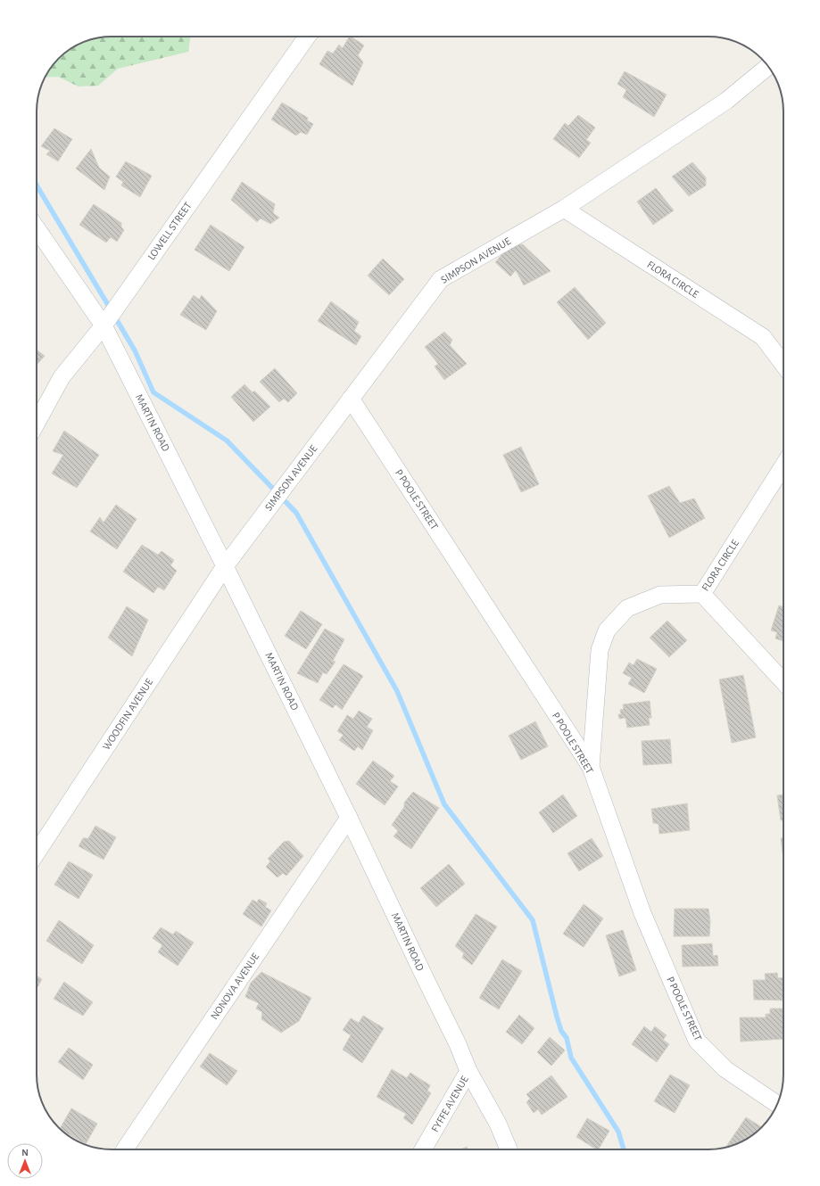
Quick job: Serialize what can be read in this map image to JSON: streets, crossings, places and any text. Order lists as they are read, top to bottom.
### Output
{
  "streets": {
    "street": [
      "LOWELL STREET",
      "SIMPSON AVENUE",
      "FLORA CIRCLE",
      "MARTIN ROAD",
      "P POOLE STREET",
      "WOODFIN AVENUE",
      "NONOVA AVENUE",
      "FYFFE AVENUE"
    ]
  },
  "crossings": [
    ["LOWELL STREET", "MARTIN ROAD"],
    ["SIMPSON AVENUE", "FLORA CIRCLE"],
    ["SIMPSON AVENUE", "MARTIN ROAD"],
    ["SIMPSON AVENUE", "P POOLE STREET"],
    ["SIMPSON AVENUE", "WOODFIN AVENUE"],
    ["FLORA CIRCLE", "P POOLE STREET"],
    ["MARTIN ROAD", "WOODFIN AVENUE"],
    ["MARTIN ROAD", "NONOVA AVENUE"],
    ["MARTIN ROAD", "FYFFE AVENUE"]
  ],
  "north": "top"
}
